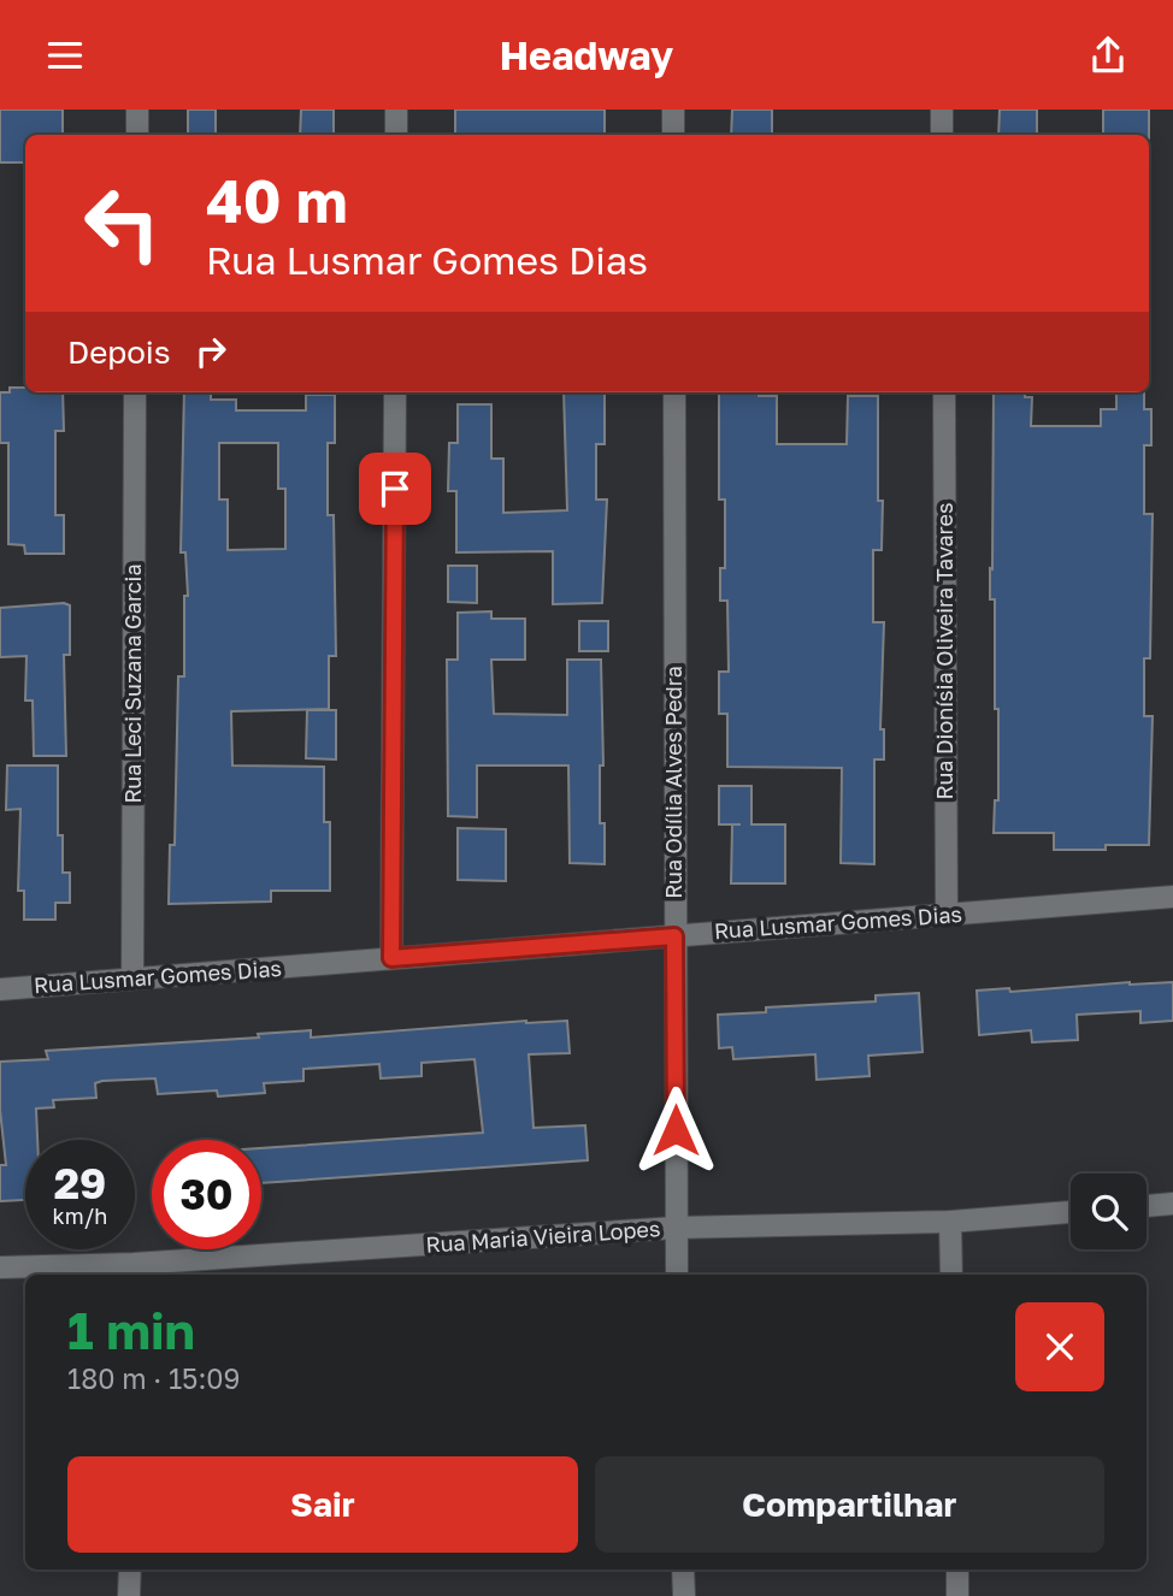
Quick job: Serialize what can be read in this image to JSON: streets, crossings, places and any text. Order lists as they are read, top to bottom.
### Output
{
  "streets": {
    "street": [
      "Rua Dionísia Oliveira Tavares",
      "Rua Leci Suzana Garcia",
      "Rua Odília Alves Pedra",
      "Rua Lusmar Gomes Dias",
      "Rua Maria Vieira Lopes"
    ]
  },
  "crossings": [
    ["Rua Dionísia Oliveira Tavares", "Rua Lusmar Gomes Dias"],
    ["Rua Leci Suzana Garcia", "Rua Lusmar Gomes Dias"],
    ["Rua Odília Alves Pedra", "Rua Lusmar Gomes Dias"],
    ["Rua Odília Alves Pedra", "Rua Maria Vieira Lopes"]
  ],
  "page": {
    "header": "Headway",
    "turn": ["40 m", "Rua Lusmar Gomes Dias"],
    "then": "Depois",
    "speed": "29 km/h",
    "limit": "30",
    "heading": ["1 min", "180 m · 15:09"],
    "buttons": ["Sair", "Compartilhar"]
  }
}
